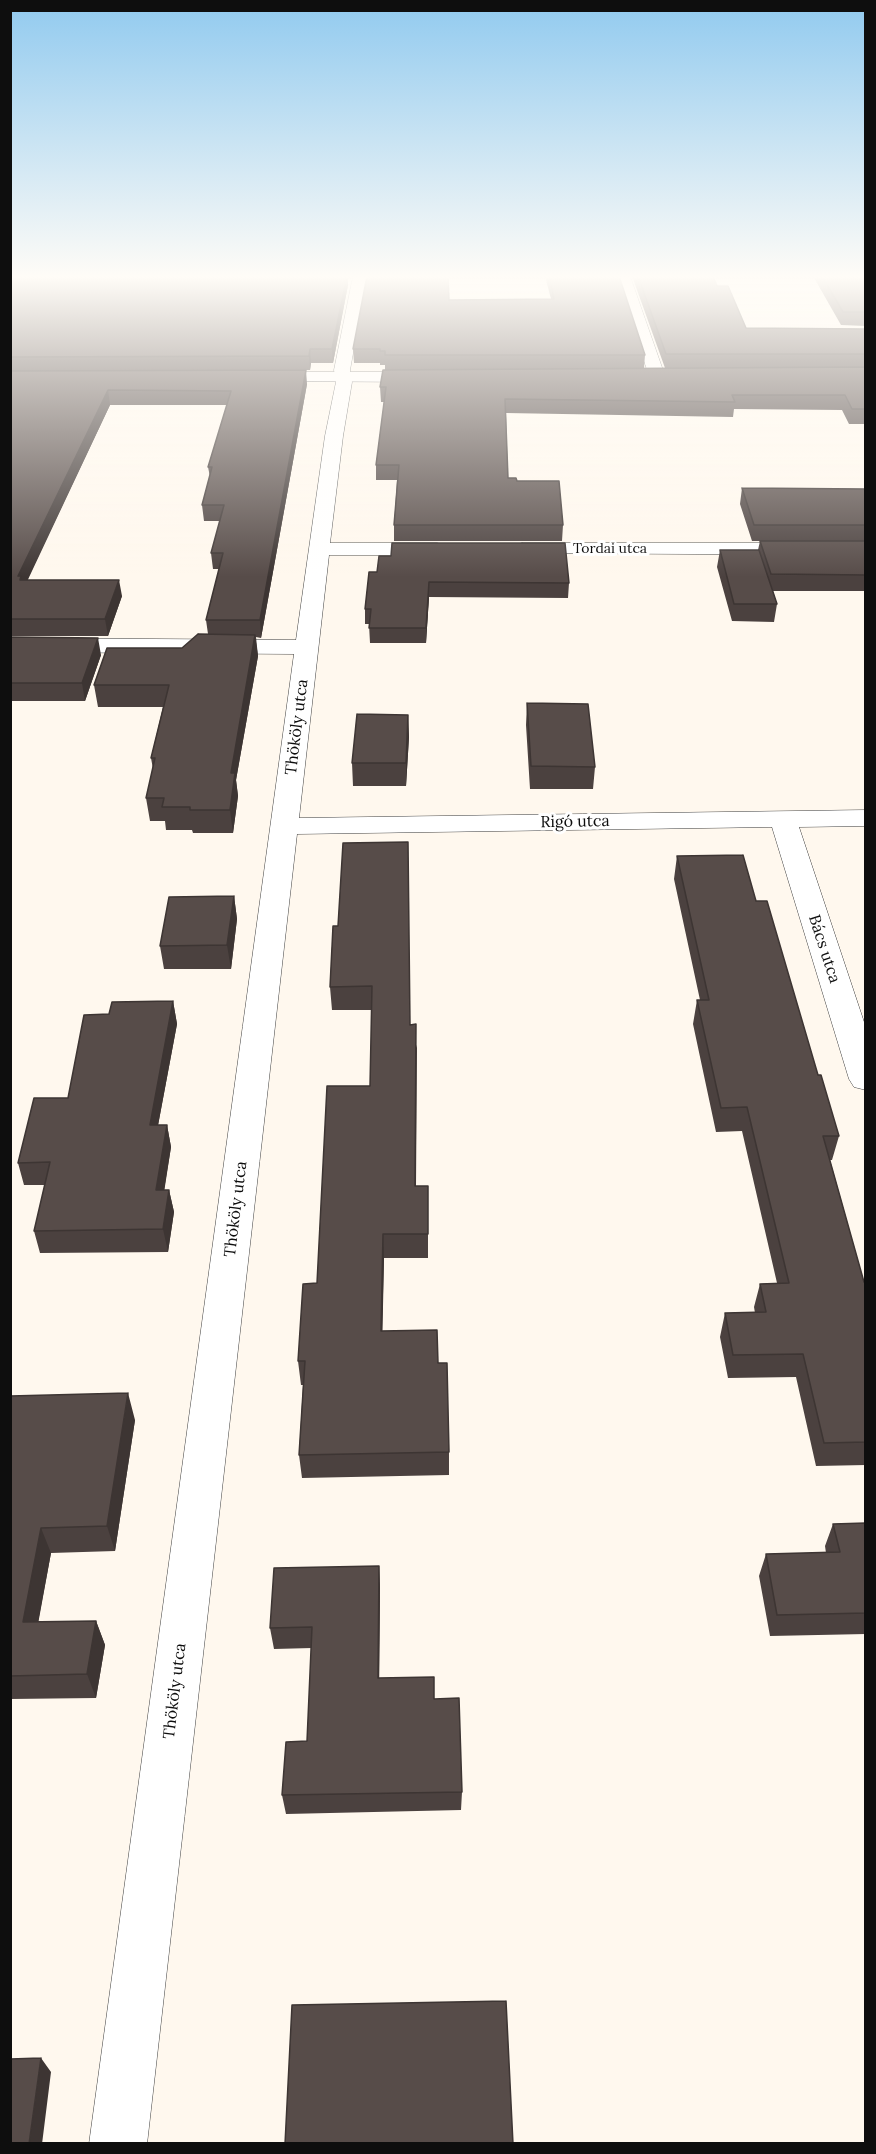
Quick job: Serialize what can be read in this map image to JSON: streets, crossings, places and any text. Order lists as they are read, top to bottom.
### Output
{
  "streets": {
    "street": [
      "Tordai utca",
      "Thököly utca",
      "Rigó utca",
      "Bács utca"
    ]
  },
  "crossings": [
    ["Thököly utca", "Rigó utca"],
    ["Rigó utca", "Bács utca"]
  ]
}
